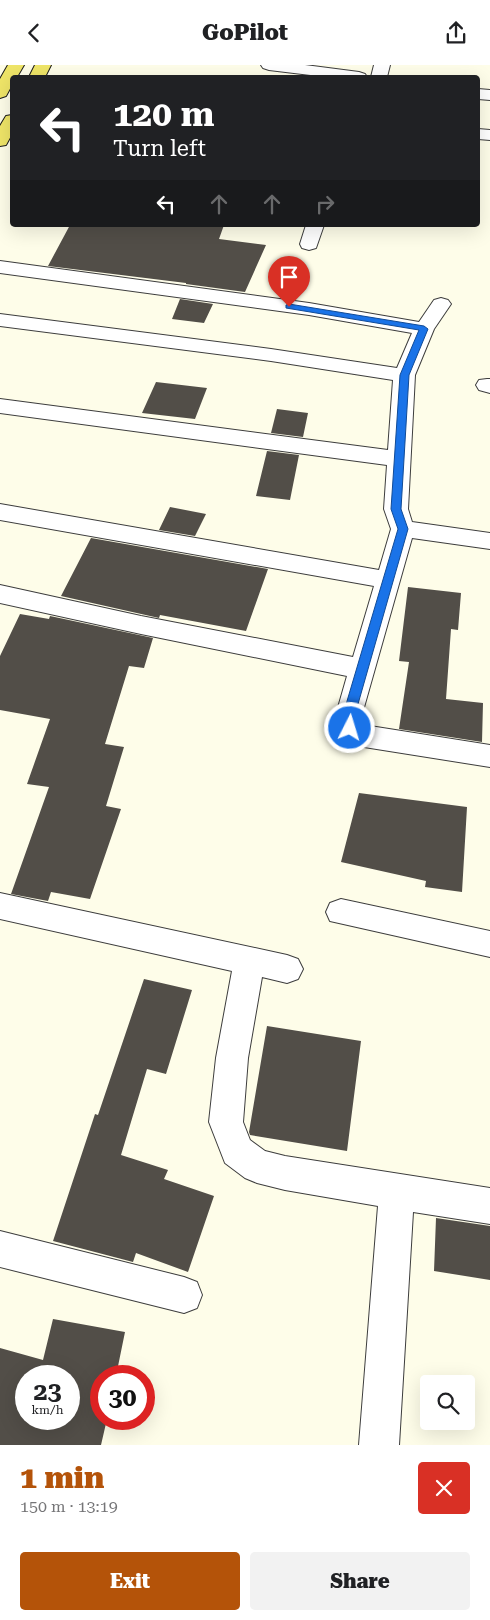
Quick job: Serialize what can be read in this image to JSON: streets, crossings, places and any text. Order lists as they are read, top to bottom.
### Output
{
  "page": {
    "header": "GoPilot",
    "turn": ["120 m", "Turn left"],
    "speed": "23 km/h",
    "limit": "30",
    "heading": ["1 min", "150 m · 13:19"],
    "buttons": ["Exit", "Share"]
  }
}
